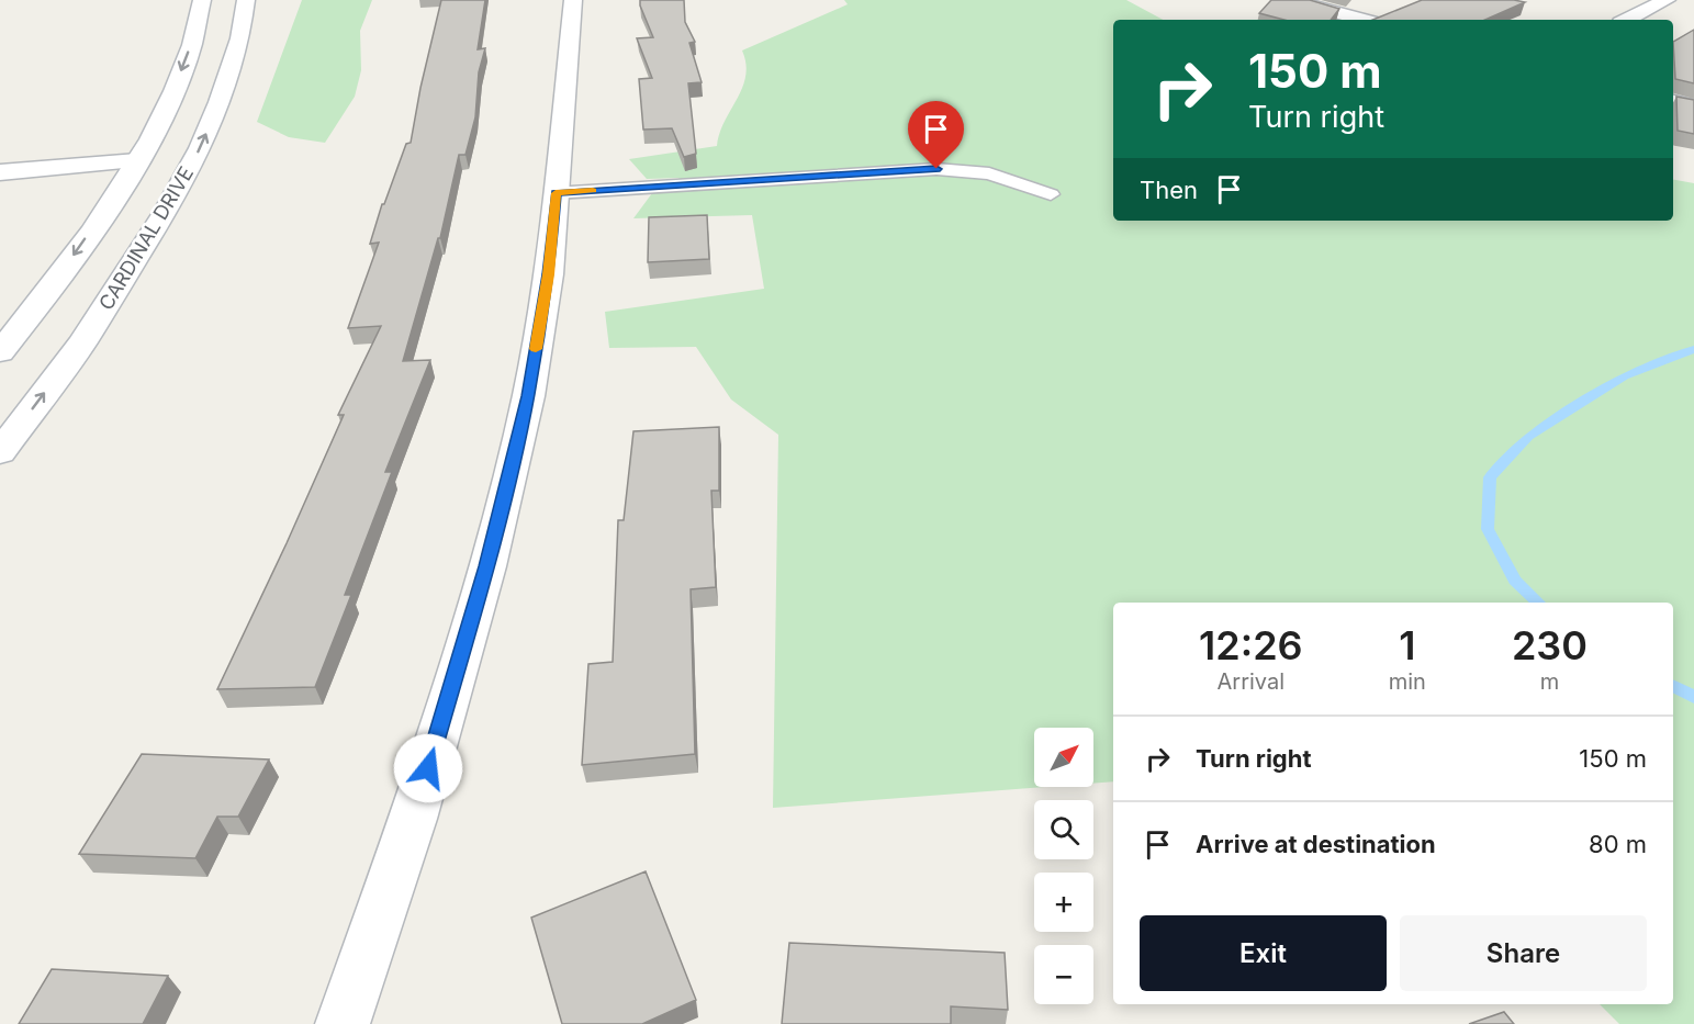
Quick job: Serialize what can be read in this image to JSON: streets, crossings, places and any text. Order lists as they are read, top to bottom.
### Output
{
  "streets": {
    "main road": ["CARDINAL DRIVE"]
  },
  "north": "top right",
  "page": {
    "turn": ["150 m", "Turn right"],
    "then": "Then",
    "eta": [
      "12:26",
      "Arrival",
      "1",
      "min",
      "230",
      "m"
    ],
    "list": [
      {
        "name": "Turn right",
        "value": "150 m"
      },
      {
        "name": "Arrive at destination",
        "value": "80 m"
      }
    ],
    "map_buttons": ["+", "−"],
    "buttons": ["Exit", "Share"]
  }
}
